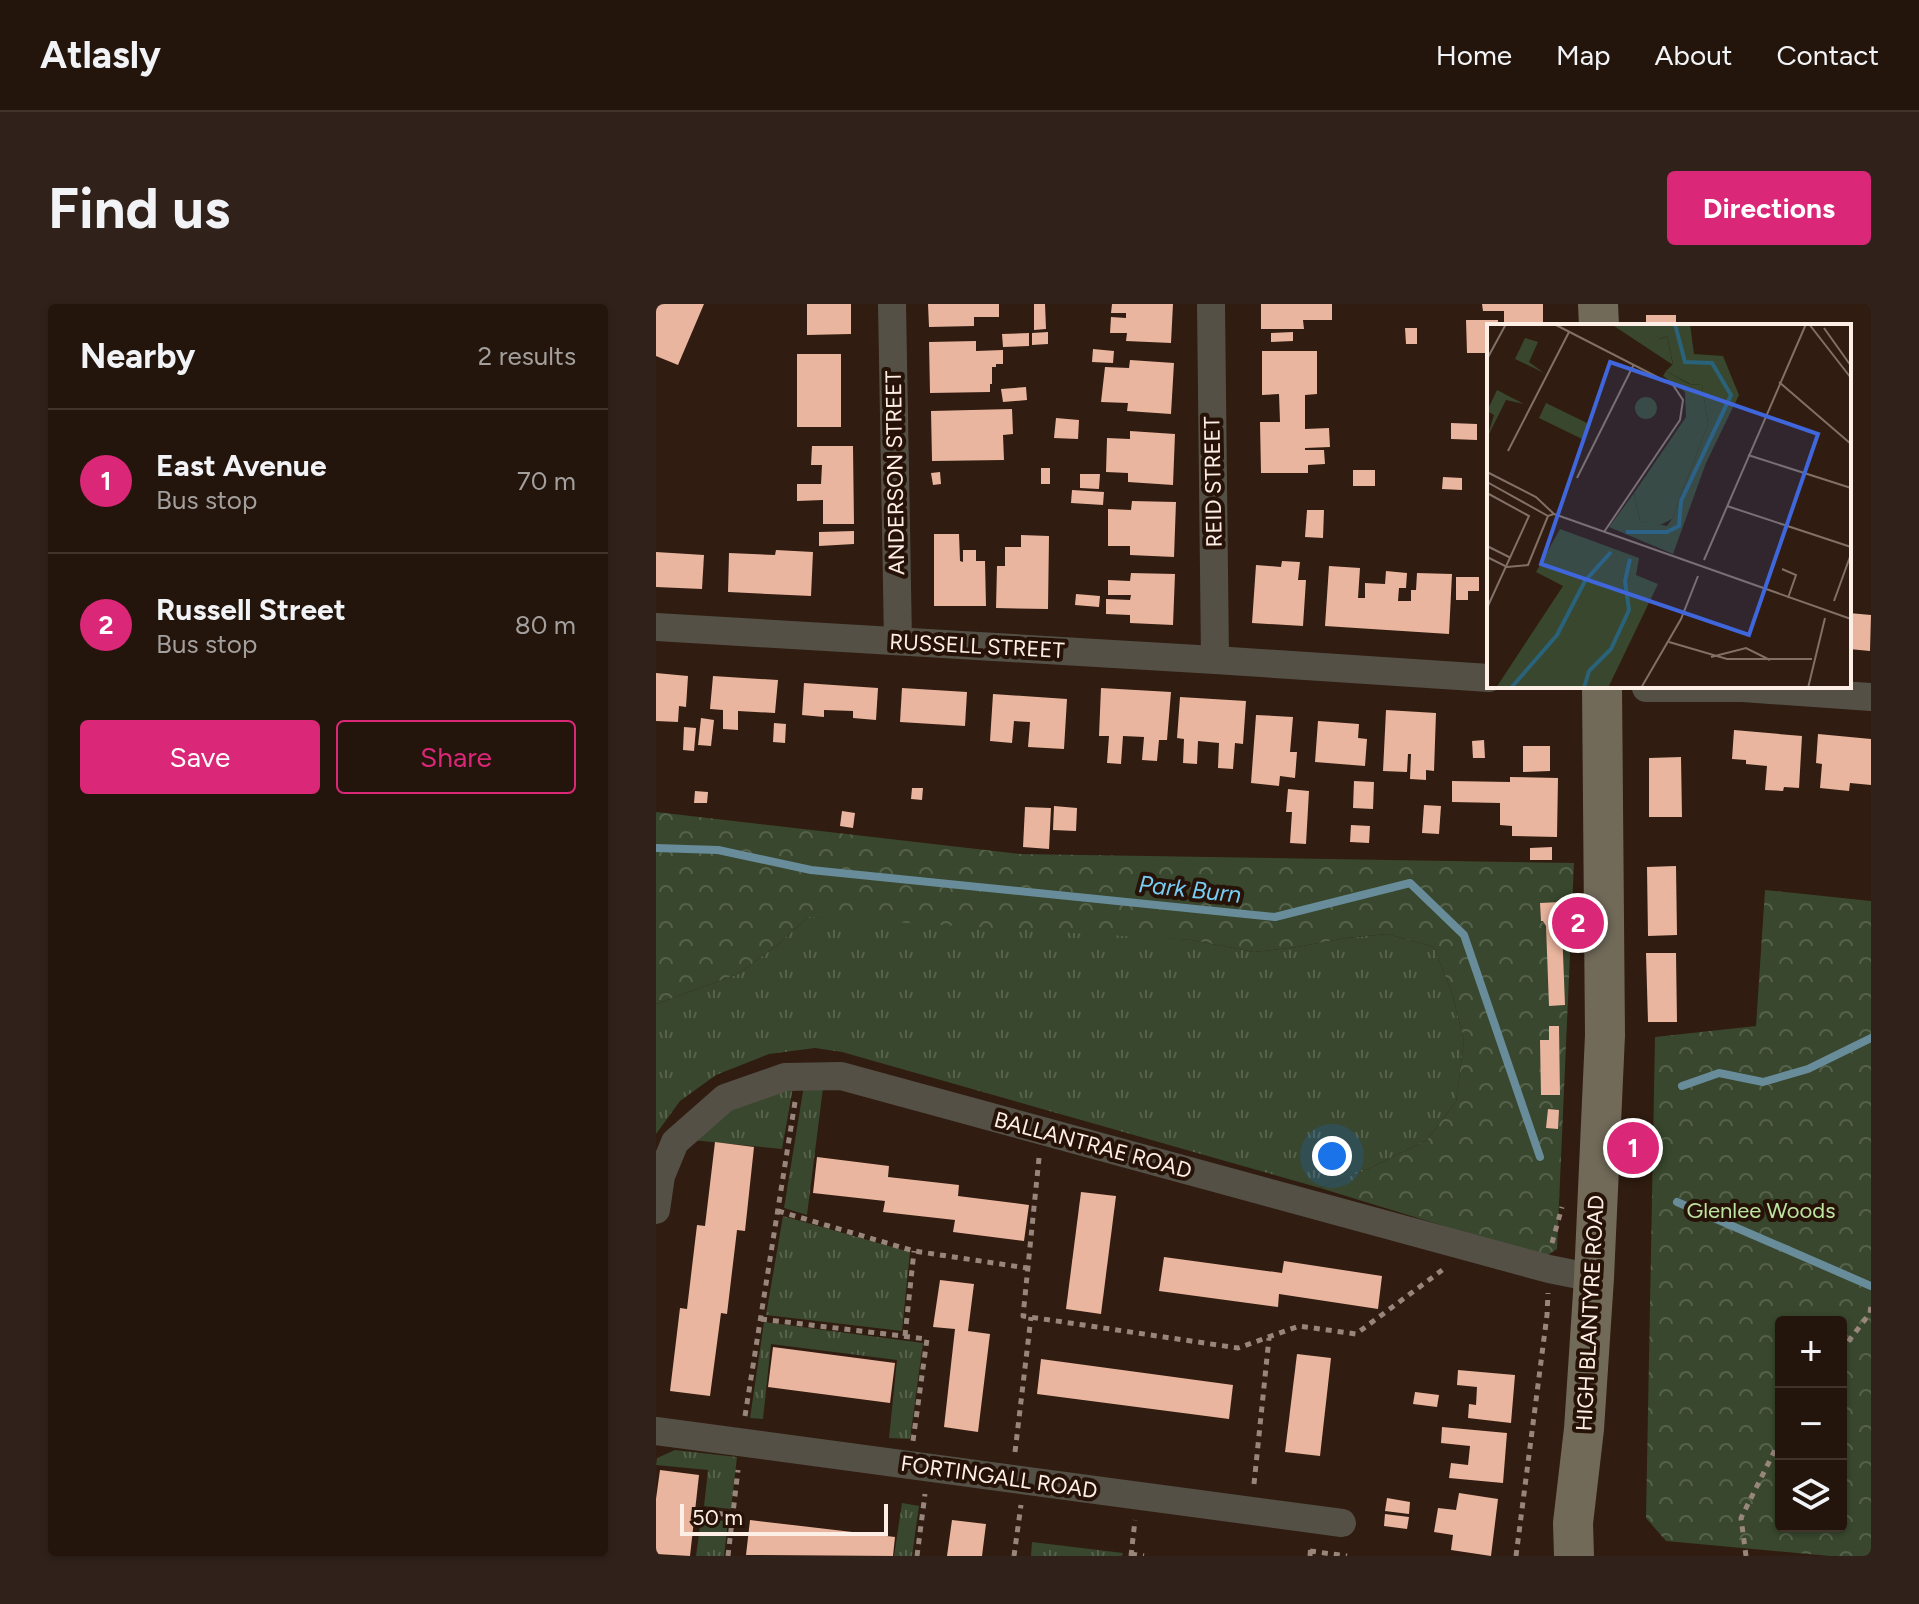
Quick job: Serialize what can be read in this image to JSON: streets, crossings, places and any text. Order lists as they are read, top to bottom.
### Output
{
  "streets": {
    "main road": ["HIGH BLANTYRE ROAD"],
    "street": [
      "ANDERSON STREET",
      "REID STREET",
      "RUSSELL STREET",
      "BALLANTRAE ROAD",
      "FORTINGALL ROAD"
    ]
  },
  "crossings": [
    ["ANDERSON STREET", "RUSSELL STREET"],
    ["REID STREET", "RUSSELL STREET"],
    ["BALLANTRAE ROAD", "HIGH BLANTYRE ROAD"]
  ],
  "water": ["Park Burn"],
  "parks": ["Glenlee Woods"],
  "scale_bar": "50 m",
  "page": {
    "header": "Atlasly",
    "nav": [
      "Home",
      "Map",
      "About",
      "Contact"
    ],
    "buttons": [
      "Directions",
      ["Save", "Share"]
    ],
    "title": "Find us",
    "heading": ["Nearby", "2 results"],
    "list": [
      {
        "mark": "1",
        "name": "East Avenue",
        "note": "Bus stop",
        "value": "70 m"
      },
      {
        "mark": "2",
        "name": "Russell Street",
        "note": "Bus stop",
        "value": "80 m"
      }
    ],
    "pins": ["2", "1"],
    "map_buttons": ["+", "−"],
    "scale": "50 m"
  }
}
